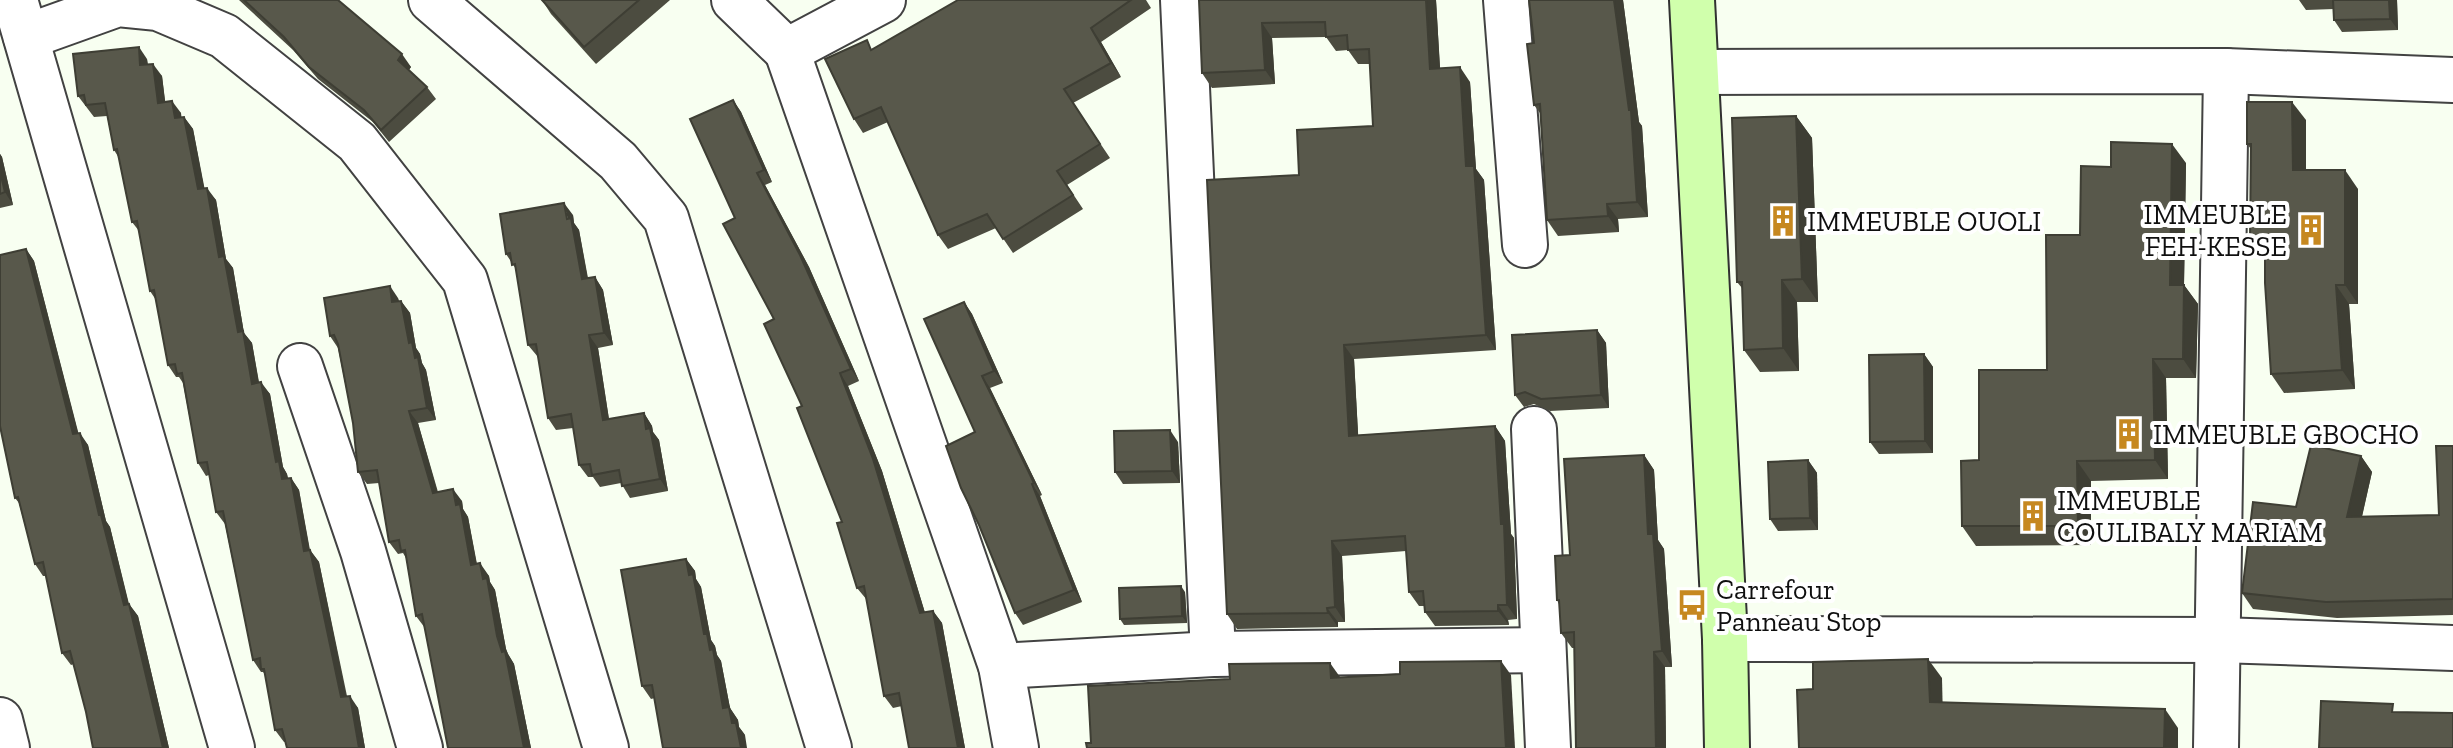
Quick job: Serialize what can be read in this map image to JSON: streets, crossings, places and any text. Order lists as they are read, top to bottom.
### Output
{
  "places": {
    "building": [
      "IMMEUBLE OUOLI",
      "IMMEUBLE FEH-KESSE",
      "IMMEUBLE GBOCHO",
      "IMMEUBLE COULIBALY MARIAM"
    ],
    "bus stop": ["Carrefour Panneau Stop"]
  }
}
